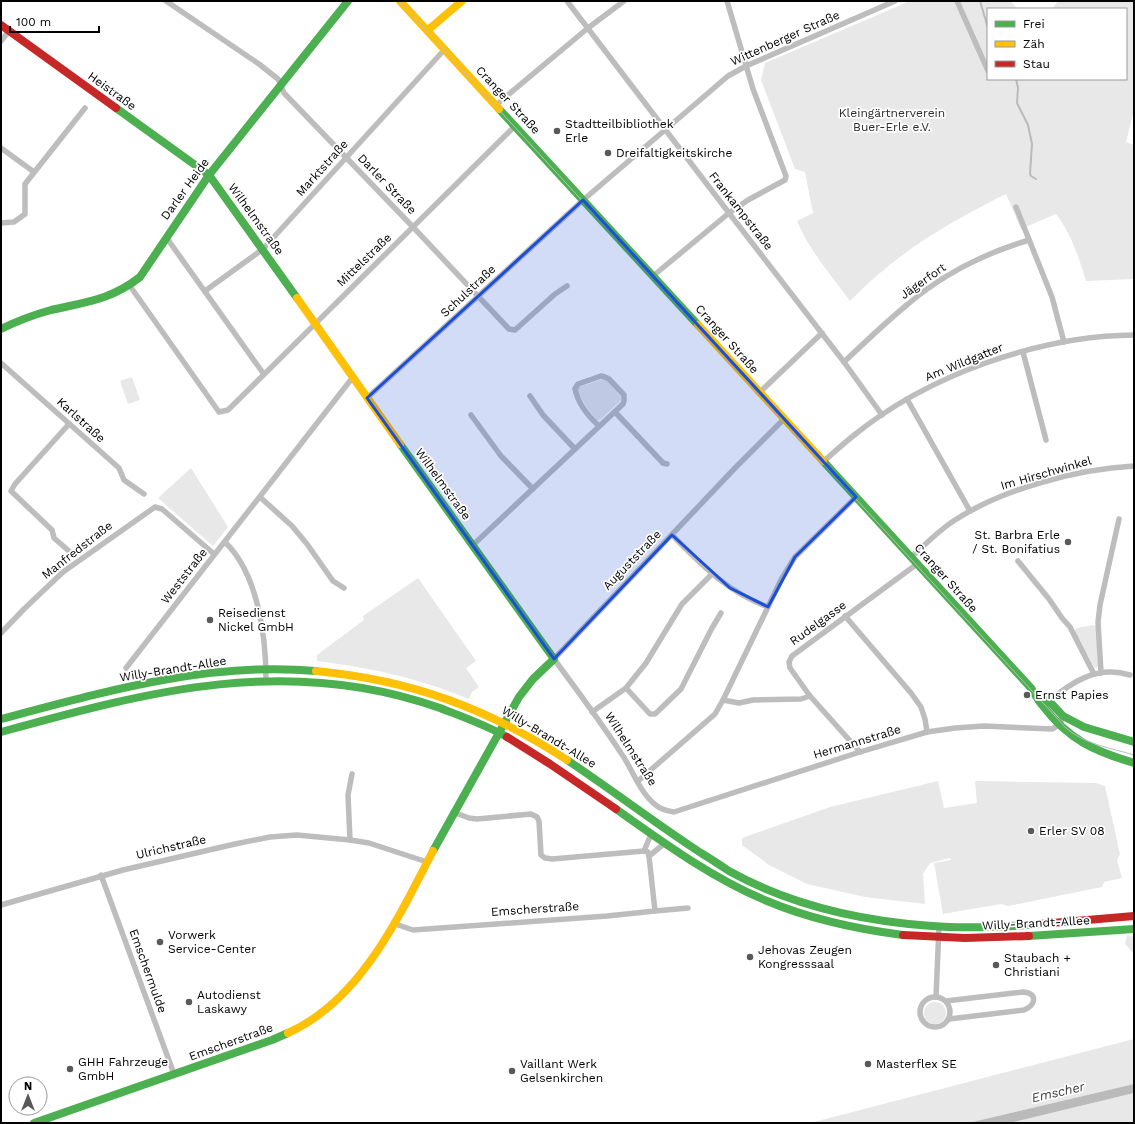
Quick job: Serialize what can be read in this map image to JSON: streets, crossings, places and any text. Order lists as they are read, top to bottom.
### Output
{
  "streets": {
    "main road": [
      "Heistraße",
      "Cranger Straße",
      "Darler Heide",
      "Wilhelmstraße",
      "Auguststraße",
      "Willy-Brandt-Allee",
      "Emscherstraße"
    ],
    "street": [
      "Wittenberger Straße",
      "Marktstraße",
      "Darler Straße",
      "Frankampstraße",
      "Mittelstraße",
      "Jägerfort",
      "Schulstraße",
      "Am Wildgatter",
      "Karlstraße",
      "Im Hirschwinkel",
      "Manfredstraße",
      "Weststraße",
      "Rudelgasse",
      "Hermannstraße",
      "Ulrichstraße",
      "Emschermulde"
    ]
  },
  "crossings": [
    ["Wittenberger Straße", "Cranger Straße"],
    ["Wittenberger Straße", "Frankampstraße"],
    ["Wittenberger Straße", "Schulstraße"],
    ["Heistraße", "Darler Heide"],
    ["Heistraße", "Wilhelmstraße"],
    ["Cranger Straße", "Marktstraße"],
    ["Cranger Straße", "Mittelstraße"],
    ["Cranger Straße", "Schulstraße"],
    ["Cranger Straße", "Am Wildgatter"],
    ["Cranger Straße", "Im Hirschwinkel"],
    ["Cranger Straße", "Auguststraße"],
    ["Cranger Straße", "Rudelgasse"],
    ["Cranger Straße", "Hermannstraße"],
    ["Marktstraße", "Darler Straße"],
    ["Marktstraße", "Wilhelmstraße"],
    ["Darler Straße", "Darler Heide"],
    ["Darler Straße", "Mittelstraße"],
    ["Darler Straße", "Schulstraße"],
    ["Darler Heide", "Wilhelmstraße"],
    ["Darler Heide", "Mittelstraße"],
    ["Frankampstraße", "Jägerfort"],
    ["Frankampstraße", "Am Wildgatter"],
    ["Wilhelmstraße", "Mittelstraße"],
    ["Wilhelmstraße", "Schulstraße"],
    ["Wilhelmstraße", "Auguststraße"],
    ["Wilhelmstraße", "Weststraße"],
    ["Wilhelmstraße", "Hermannstraße"],
    ["Manfredstraße", "Weststraße"],
    ["Auguststraße", "Willy-Brandt-Allee"],
    ["Auguststraße", "Emscherstraße"],
    ["Rudelgasse", "Hermannstraße"],
    ["Willy-Brandt-Allee", "Emscherstraße"],
    ["Ulrichstraße", "Emscherstraße"],
    ["Ulrichstraße", "Emschermulde"],
    ["Emscherstraße", "Emschermulde"]
  ],
  "water": ["Emscher"],
  "parks": ["Kleingärtnerverein Buer-Erle e.V."],
  "places": [
    "Stadtteilbibliothek Erle",
    "Dreifaltigkeitskirche",
    "St. Barbra Erle / St. Bonifatius",
    "Reisedienst Nickel GmbH",
    "Ernst Papies",
    "Erler SV 08",
    "Vorwerk Service-Center",
    "Jehovas Zeugen Kongresssaal",
    "Staubach + Christiani",
    "Autodienst Laskawy",
    "Masterflex SE",
    "GHH Fahrzeuge GmbH",
    "Vaillant Werk Gelsenkirchen"
  ],
  "legend": ["Frei", "Zäh", "Stau"],
  "scale_bar": "100 m",
  "north": "top"
}
